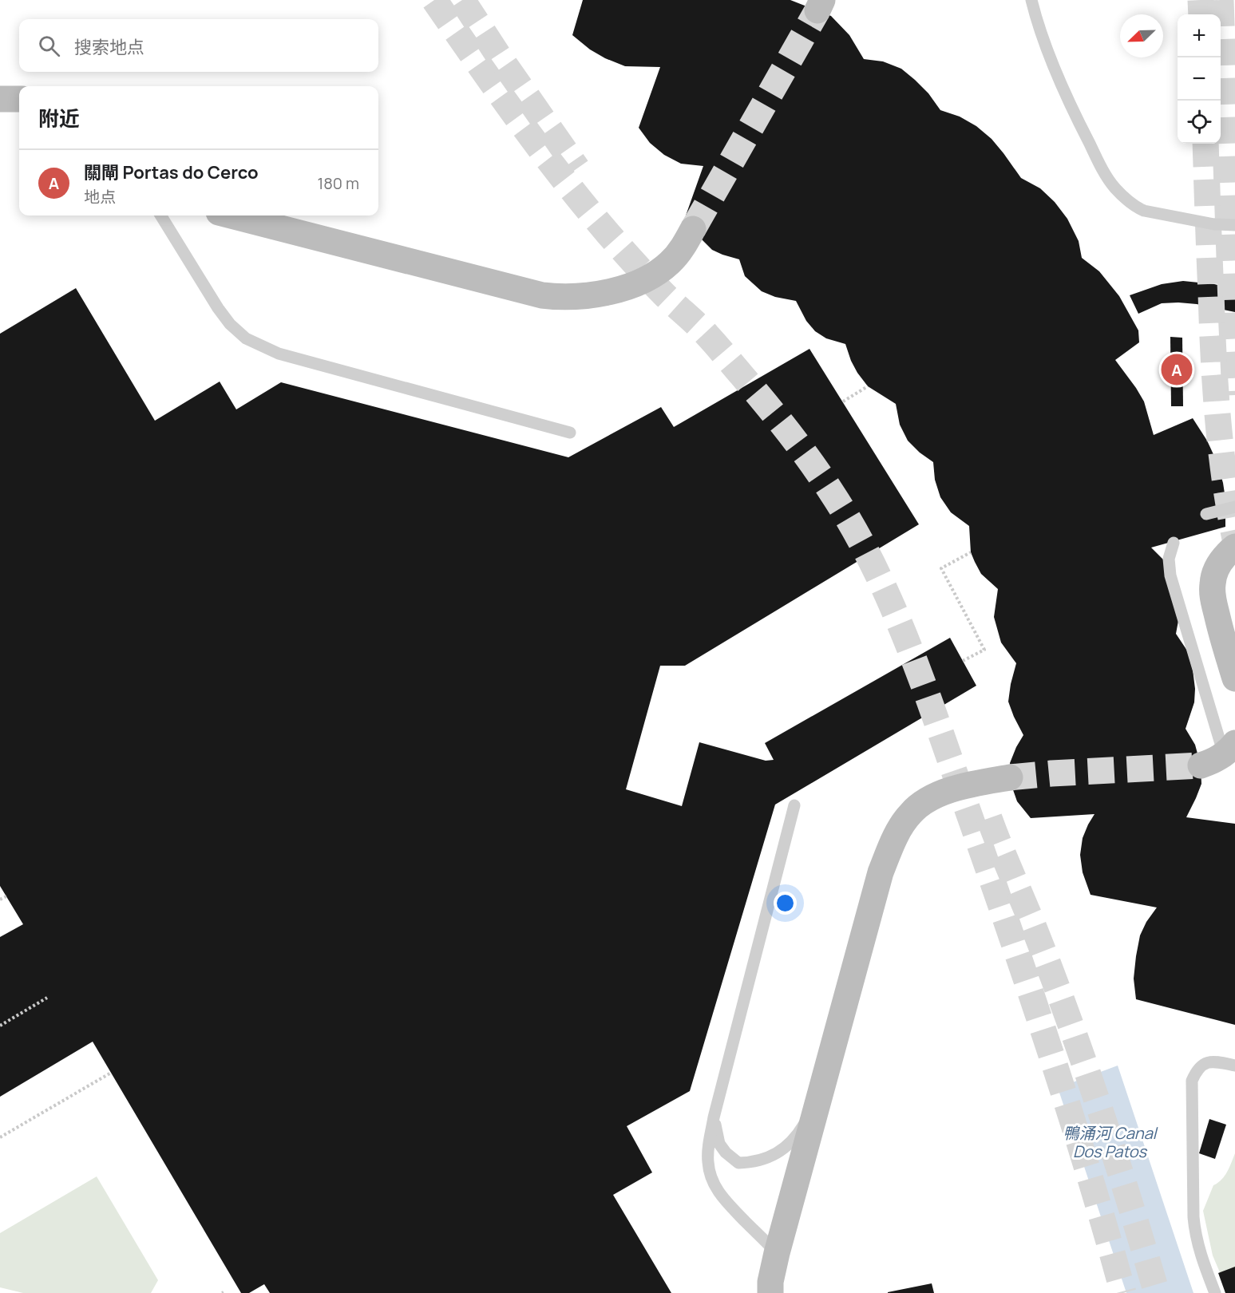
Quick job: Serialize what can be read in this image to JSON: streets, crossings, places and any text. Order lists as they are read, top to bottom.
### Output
{
  "water": ["鴨涌河 Canal Dos Patos"],
  "north": "bottom left",
  "page": {
    "map_buttons": ["+", "−"],
    "search": "搜索地点",
    "heading": "附近",
    "list": [
      {
        "mark": "A",
        "name": "關閘 Portas do Cerco",
        "note": "地点",
        "value": "180 m"
      }
    ],
    "pins": "A"
  }
}
